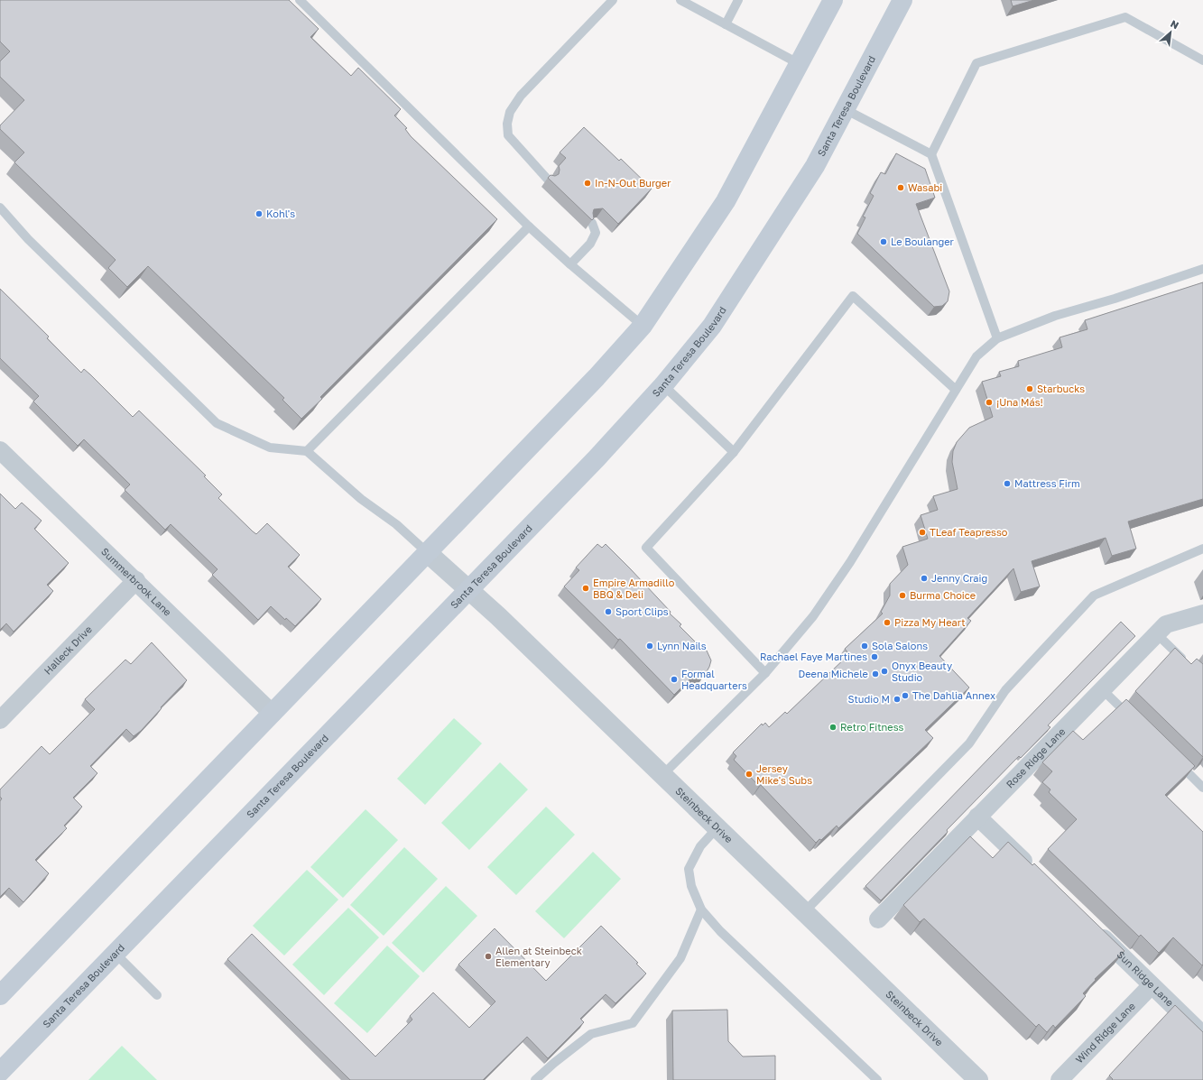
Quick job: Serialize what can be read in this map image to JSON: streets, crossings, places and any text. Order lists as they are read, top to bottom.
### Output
{
  "streets": {
    "main road": ["Santa Teresa Boulevard"],
    "street": [
      "Summerbrook Lane",
      "Halleck Drive",
      "Rose Ridge Lane",
      "Steinbeck Drive",
      "Sun Ridge Lane",
      "Wind Ridge Lane"
    ]
  },
  "crossings": [
    ["Santa Teresa Boulevard", "Steinbeck Drive"],
    ["Summerbrook Lane", "Halleck Drive"],
    ["Sun Ridge Lane", "Wind Ridge Lane"]
  ],
  "places": [
    "In-N-Out Burger",
    "Wasabi",
    "Kohl's",
    "Le Boulanger",
    "Starbucks",
    "¡Una Más!",
    "Mattress Firm",
    "TLeaf Teapresso",
    "Jenny Craig",
    "Empire Armadillo BBQ & Deli",
    "Burma Choice",
    "Sport Clips",
    "Pizza My Heart",
    "Lynn Nails",
    "Sola Salons",
    "Rachael Faye Martines",
    "Onyx Beauty Studio",
    "Deena Michele",
    "Formal Headquarters",
    "The Dahlia Annex",
    "Studio M",
    "Retro Fitness",
    "Jersey Mike's Subs",
    "Allen at Steinbeck Elementary"
  ],
  "north": "top right"
}
